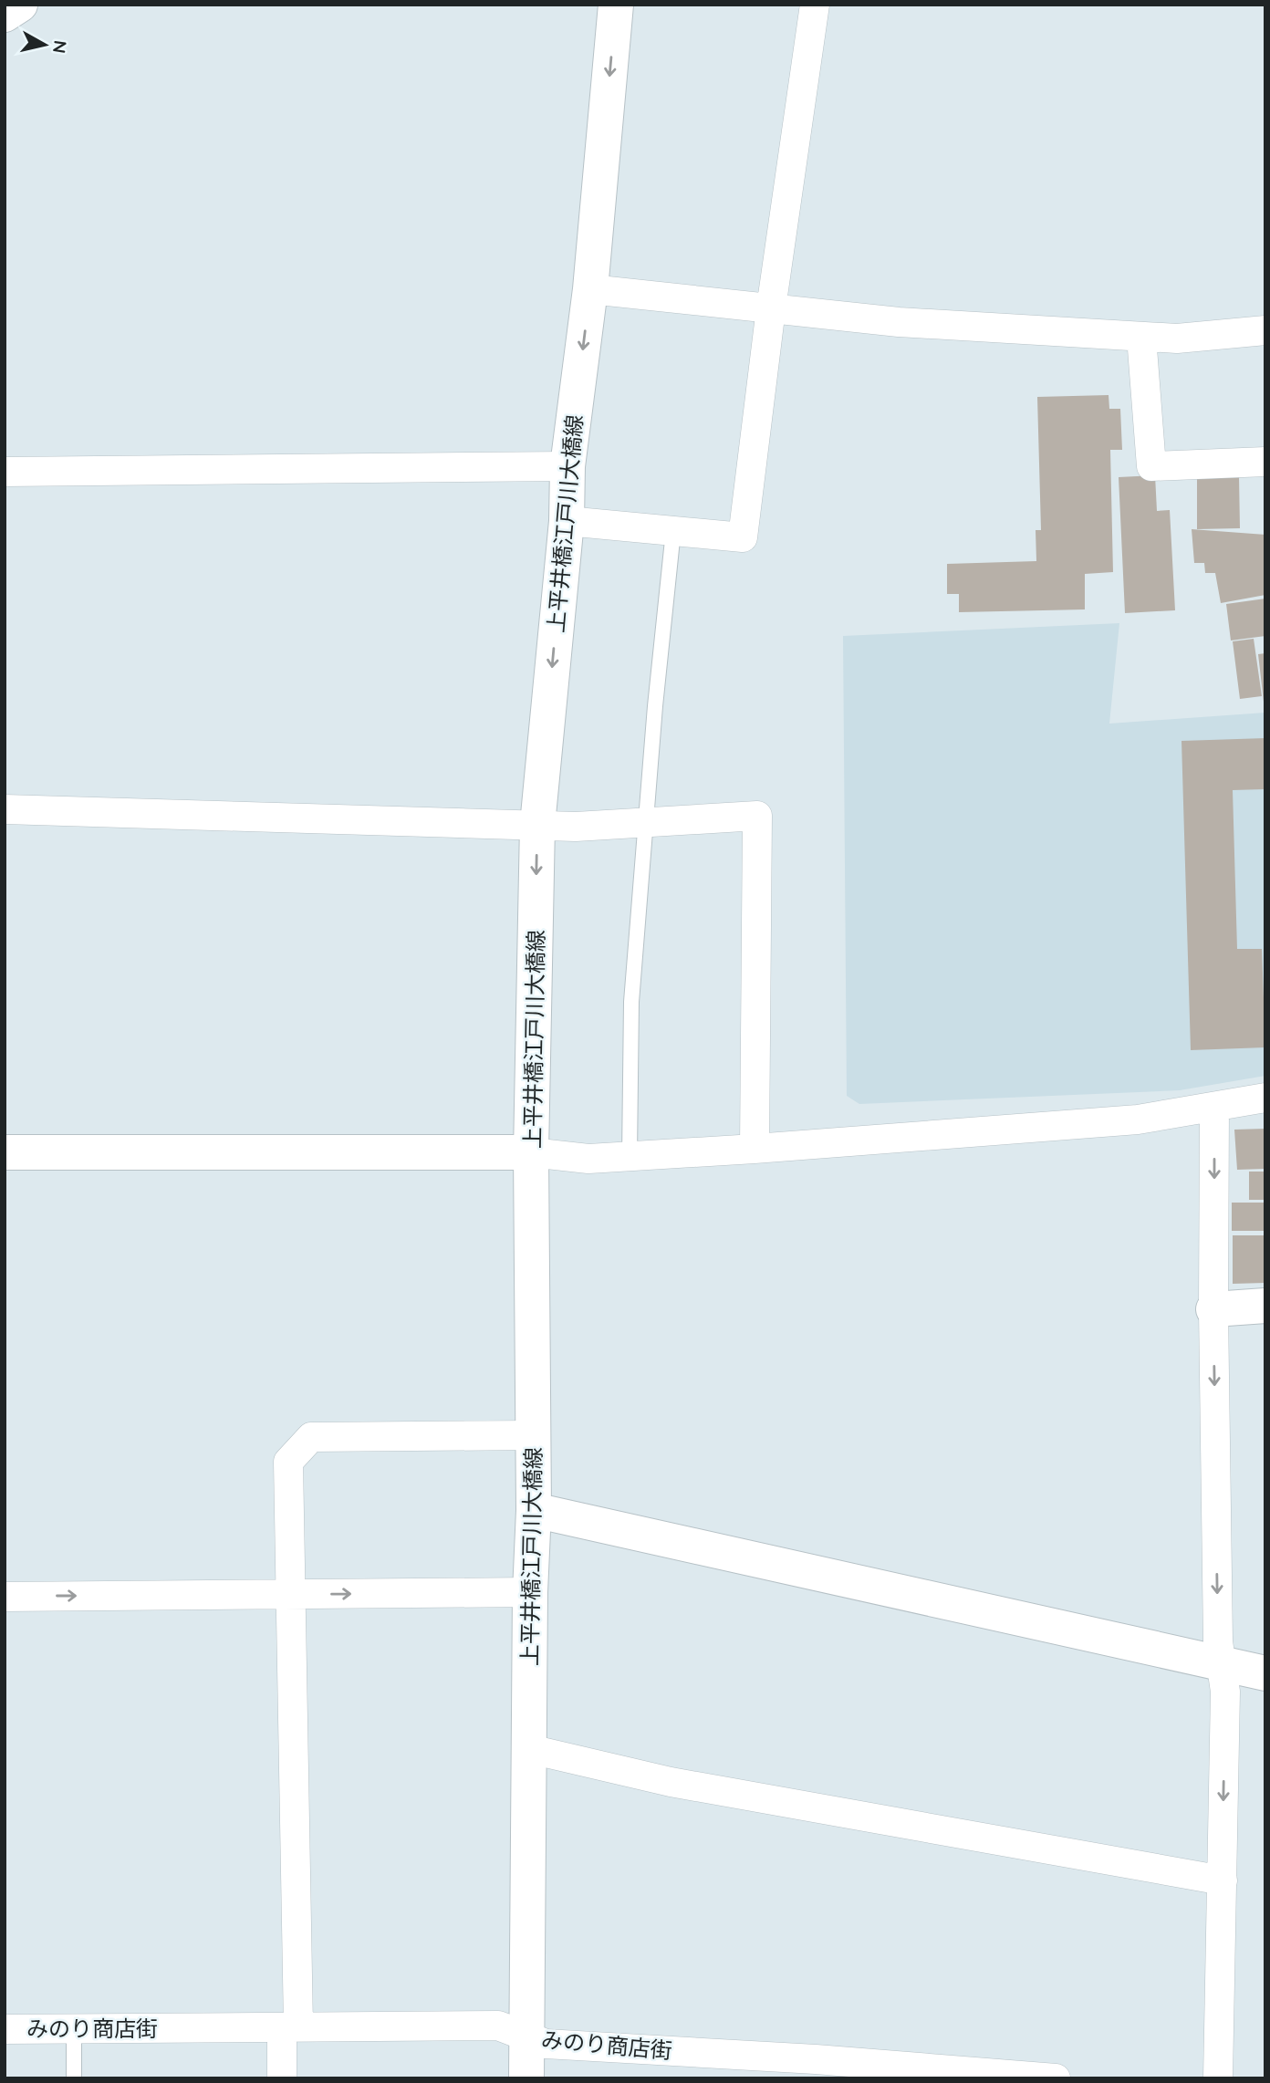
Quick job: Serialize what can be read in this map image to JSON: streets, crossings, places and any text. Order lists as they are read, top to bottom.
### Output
{
  "streets": {
    "street": ["上平井橋江戸川大橋線", "みのり商店街"]
  },
  "crossings": [
    ["上平井橋江戸川大橋線", "みのり商店街"]
  ],
  "one_way": ["上平井橋江戸川大橋線"],
  "north": "right"
}
